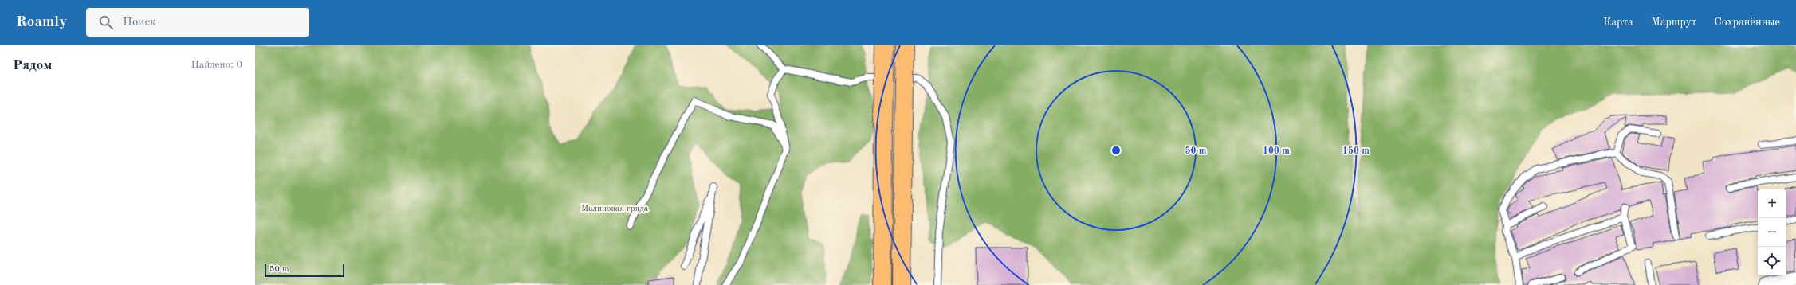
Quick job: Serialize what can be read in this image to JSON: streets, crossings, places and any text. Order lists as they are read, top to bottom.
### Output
{
  "parks": ["Малиновая гряда"],
  "scale_bar": "50 m",
  "page": {
    "header": "Roamly",
    "search": "Поиск",
    "nav": ["Карта", "Маршрут", "Сохранённые"],
    "heading": ["Рядом", "Найдено: 0"],
    "map_buttons": ["+", "−"],
    "scale": "50 m"
  },
  "rings": ["50 m", "100 m", "150 m"]
}
